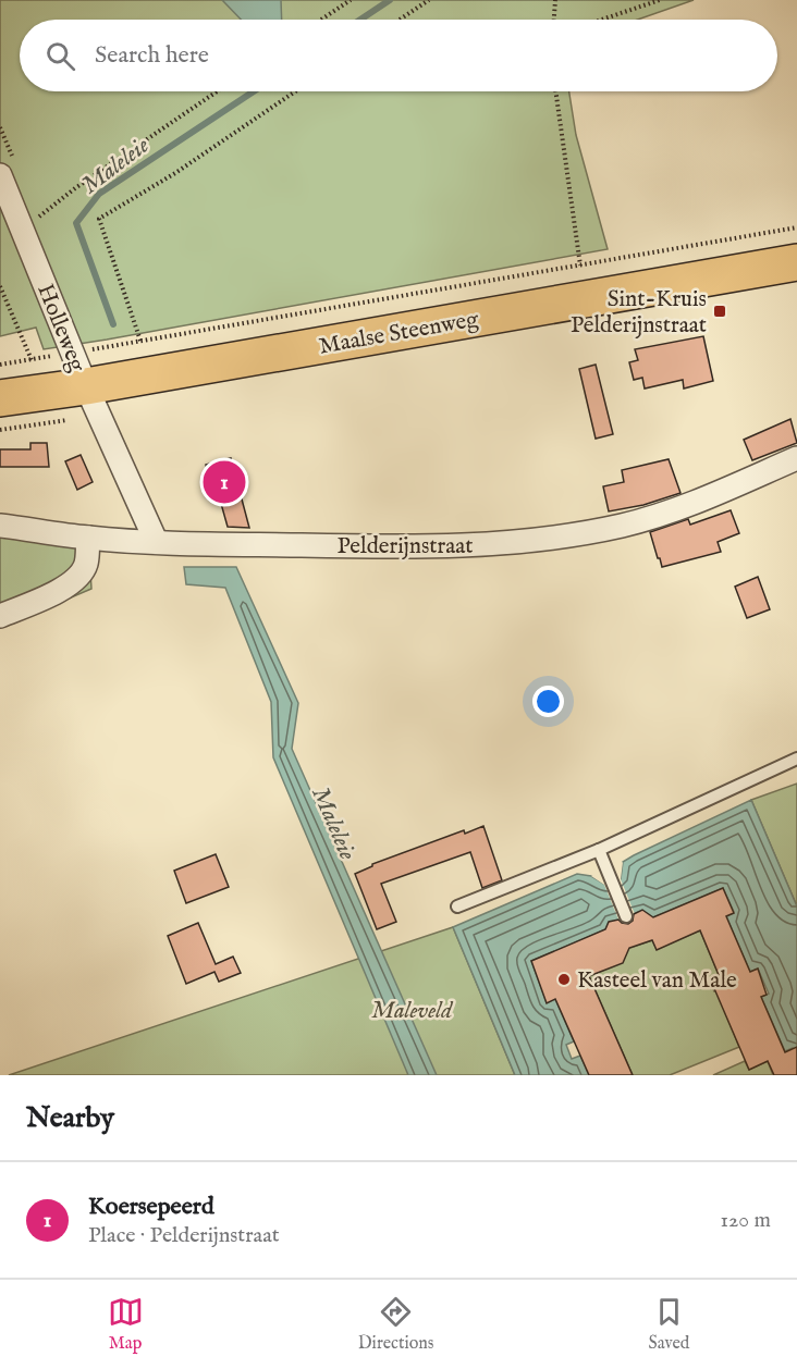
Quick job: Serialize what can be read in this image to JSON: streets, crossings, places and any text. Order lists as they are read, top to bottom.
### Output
{
  "streets": {
    "main road": ["Maalse Steenweg"],
    "street": ["Holleweg", "Pelderijnstraat"]
  },
  "crossings": [
    ["Holleweg", "Maalse Steenweg"],
    ["Holleweg", "Pelderijnstraat"]
  ],
  "water": ["Maleleie"],
  "parks": ["Maleveld"],
  "places": {
    "transit": ["Sint-Kruis Pelderijnstraat"],
    "other": ["Kasteel van Male"]
  },
  "page": {
    "search": "Search here",
    "pins": "1",
    "heading": "Nearby",
    "list": [
      {
        "mark": "1",
        "name": "Koersepeerd",
        "note": "Place · Pelderijnstraat",
        "value": "120 m"
      }
    ],
    "nav": ["Map", "Directions", "Saved"]
  }
}
